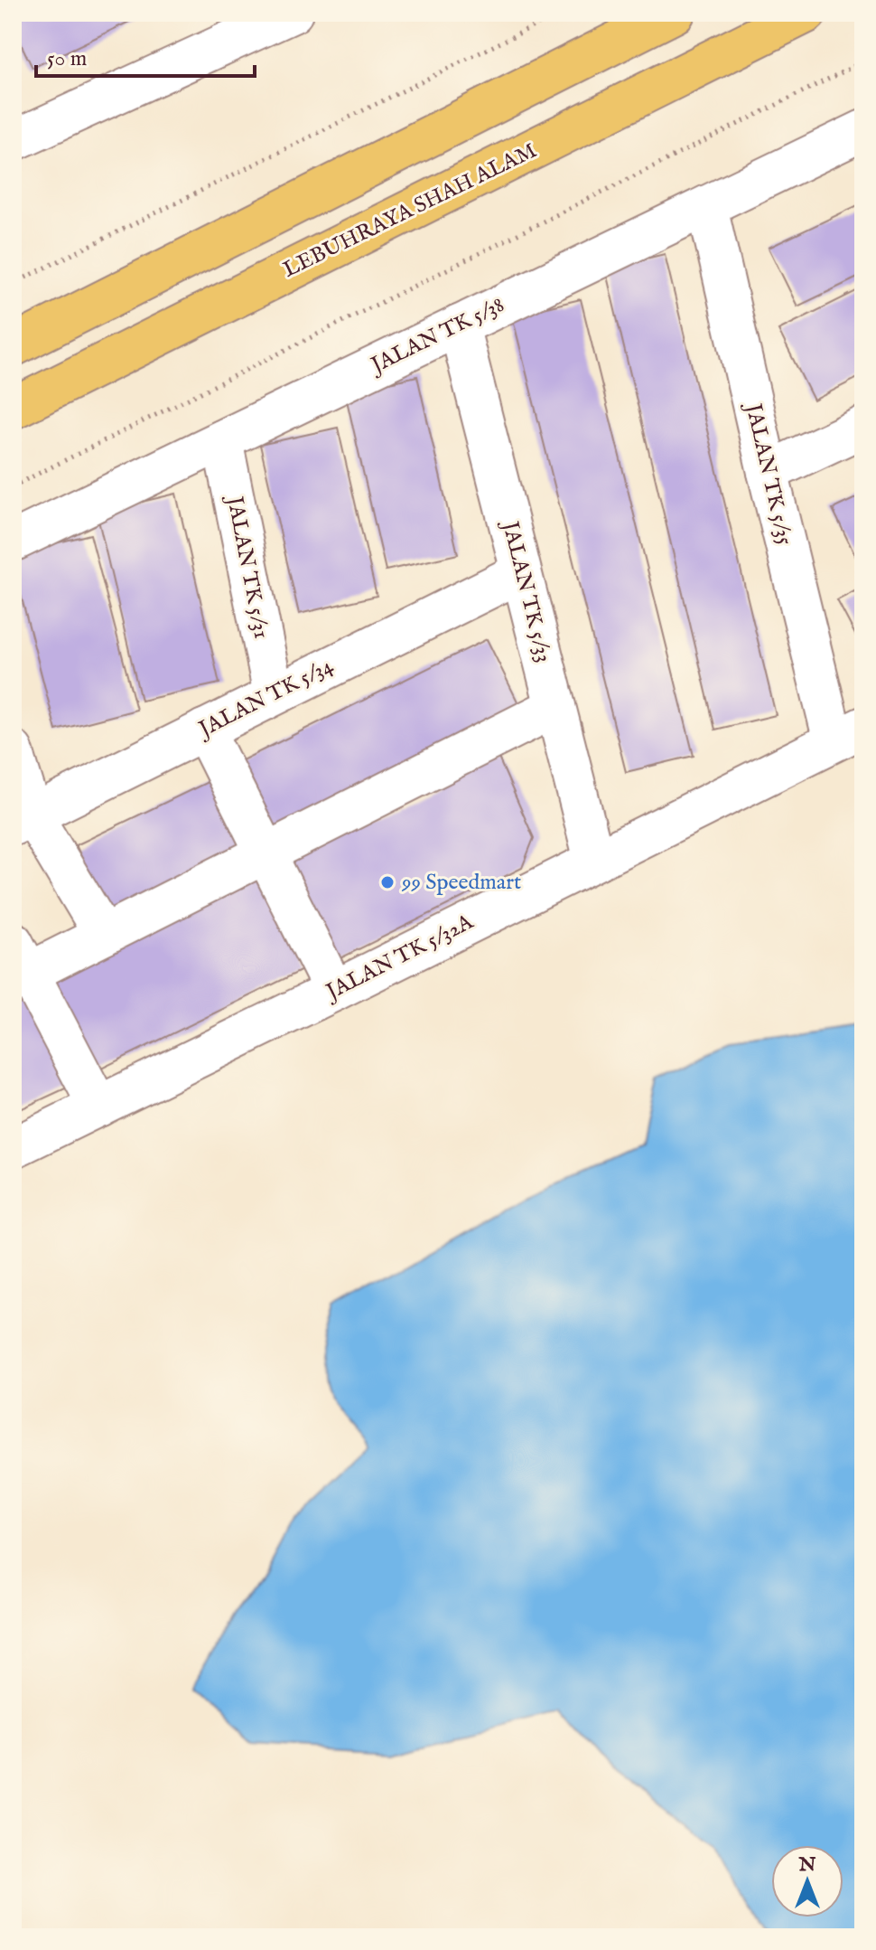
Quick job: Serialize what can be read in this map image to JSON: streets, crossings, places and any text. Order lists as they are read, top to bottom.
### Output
{
  "streets": {
    "highway": ["LEBUHRAYA SHAH ALAM"],
    "street": [
      "JALAN TK 5/38",
      "JALAN TK 5/35",
      "JALAN TK 5/31",
      "JALAN TK 5/33",
      "JALAN TK 5/34",
      "JALAN TK 5/32A"
    ]
  },
  "crossings": [
    ["JALAN TK 5/38", "JALAN TK 5/35"],
    ["JALAN TK 5/38", "JALAN TK 5/31"],
    ["JALAN TK 5/38", "JALAN TK 5/33"],
    ["JALAN TK 5/35", "JALAN TK 5/32A"],
    ["JALAN TK 5/31", "JALAN TK 5/34"],
    ["JALAN TK 5/33", "JALAN TK 5/34"],
    ["JALAN TK 5/33", "JALAN TK 5/32A"]
  ],
  "places": ["99 Speedmart"],
  "scale_bar": "50 m",
  "north": "top"
}
